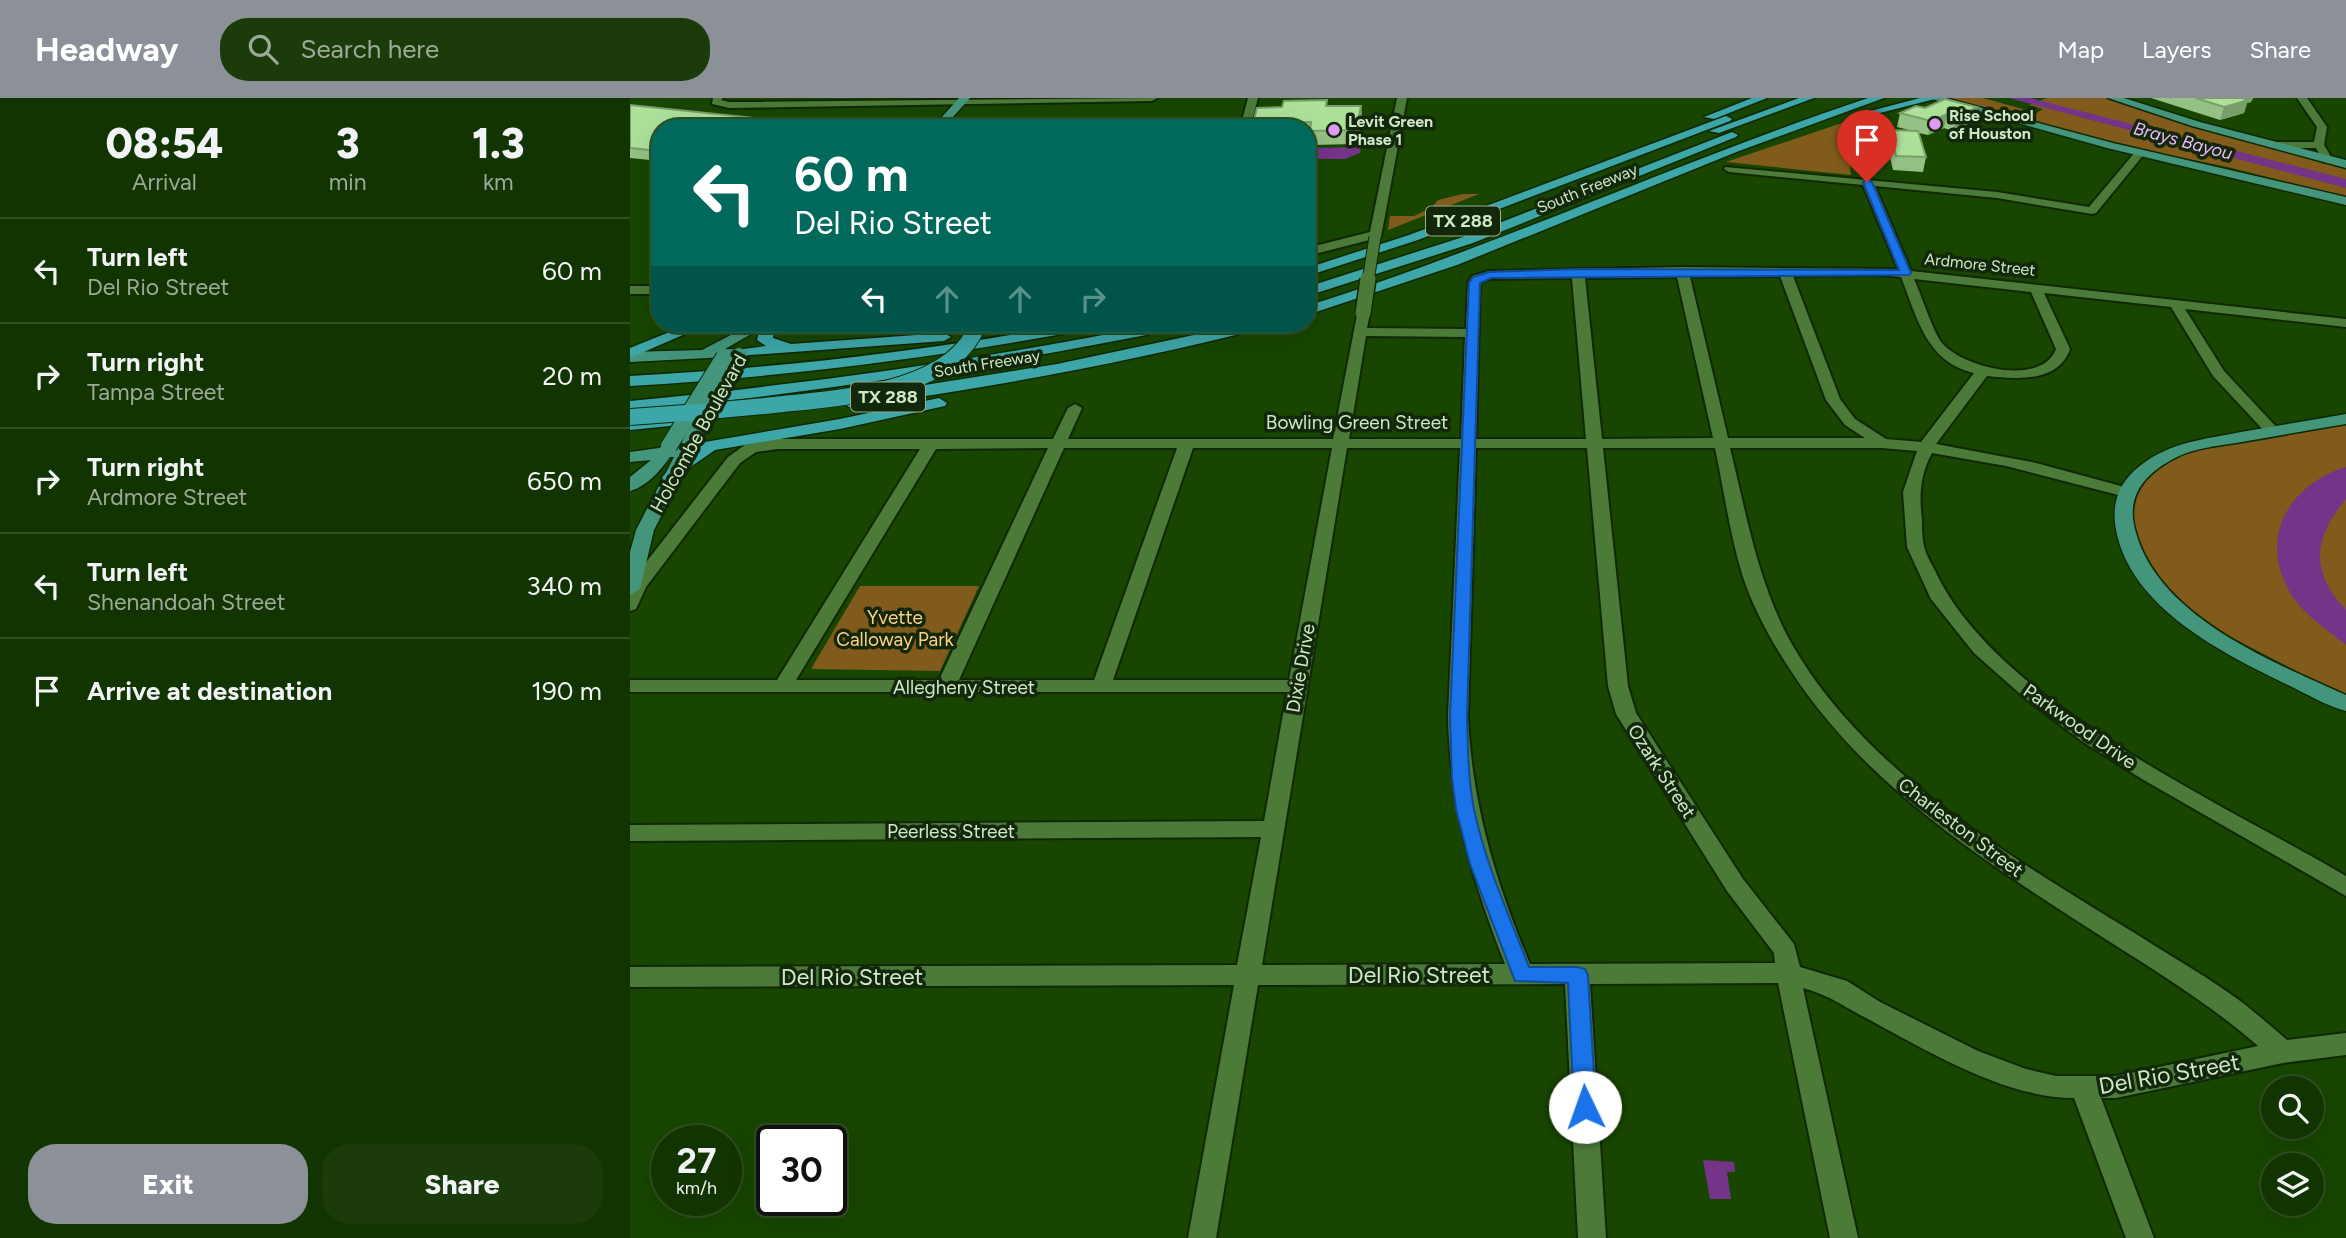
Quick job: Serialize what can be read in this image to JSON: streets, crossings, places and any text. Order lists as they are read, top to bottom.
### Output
{
  "streets": {
    "highway": ["South Freeway", "TX 288"],
    "main road": ["Holcombe Boulevard"],
    "street": [
      "Ardmore Street",
      "Bowling Green Street",
      "Dixie Drive",
      "Allegheny Street",
      "Parkwood Drive",
      "Ozark Street",
      "Charleston Street",
      "Peerless Street",
      "Del Rio Street"
    ]
  },
  "crossings": [
    ["Ardmore Street", "Ozark Street"],
    ["Ardmore Street", "Charleston Street"],
    ["Bowling Green Street", "Dixie Drive"],
    ["Bowling Green Street", "Parkwood Drive"],
    ["Bowling Green Street", "Ozark Street"],
    ["Bowling Green Street", "Charleston Street"],
    ["Dixie Drive", "Allegheny Street"],
    ["Dixie Drive", "Peerless Street"],
    ["Dixie Drive", "Del Rio Street"],
    ["Ozark Street", "Del Rio Street"],
    ["Charleston Street", "Del Rio Street"]
  ],
  "water": ["Brays Bayou"],
  "parks": ["Yvette Calloway Park"],
  "places": ["Rise School of Houston", "Levit Green Phase 1"],
  "page": {
    "header": "Headway",
    "search": "Search here",
    "nav": ["Map", "Layers", "Share"],
    "eta": [
      "08:54",
      "Arrival",
      "3",
      "min",
      "1.3",
      "km"
    ],
    "turn": ["60 m", "Del Rio Street"],
    "list": [
      {
        "name": "Turn left",
        "note": "Del Rio Street",
        "value": "60 m"
      },
      {
        "name": "Turn right",
        "note": "Tampa Street",
        "value": "20 m"
      },
      {
        "name": "Turn right",
        "note": "Ardmore Street",
        "value": "650 m"
      },
      {
        "name": "Turn left",
        "note": "Shenandoah Street",
        "value": "340 m"
      },
      {
        "name": "Arrive at destination",
        "value": "190 m"
      }
    ],
    "speed": "27 km/h",
    "limit": "30",
    "buttons": ["Exit", "Share"]
  }
}
